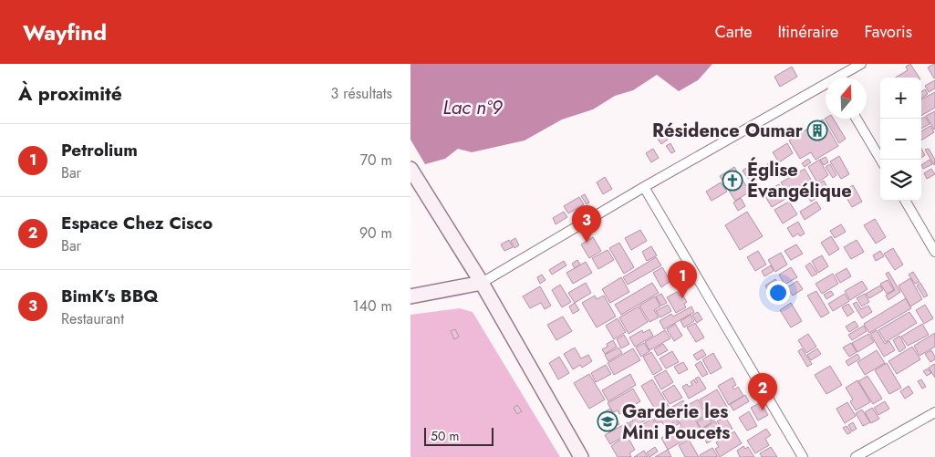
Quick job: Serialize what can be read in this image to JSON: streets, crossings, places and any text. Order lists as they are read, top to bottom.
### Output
{
  "water": ["Lac n°9"],
  "places": {
    "building": ["Résidence Oumar"],
    "church": ["Église Évangélique"],
    "school or university": ["Garderie les Mini Poucets"]
  },
  "scale_bar": "50 m",
  "north": "top",
  "page": {
    "header": "Wayfind",
    "nav": ["Carte", "Itinéraire", "Favoris"],
    "heading": ["À proximité", "3 résultats"],
    "map_buttons": ["+", "−"],
    "list": [
      {
        "mark": "1",
        "name": "Petrolium",
        "note": "Bar",
        "value": "70 m"
      },
      {
        "mark": "2",
        "name": "Espace Chez Cisco",
        "note": "Bar",
        "value": "90 m"
      },
      {
        "mark": "3",
        "name": "BimK's BBQ",
        "note": "Restaurant",
        "value": "140 m"
      }
    ],
    "pins": ["3", "1", "2"],
    "scale": "50 m"
  }
}
